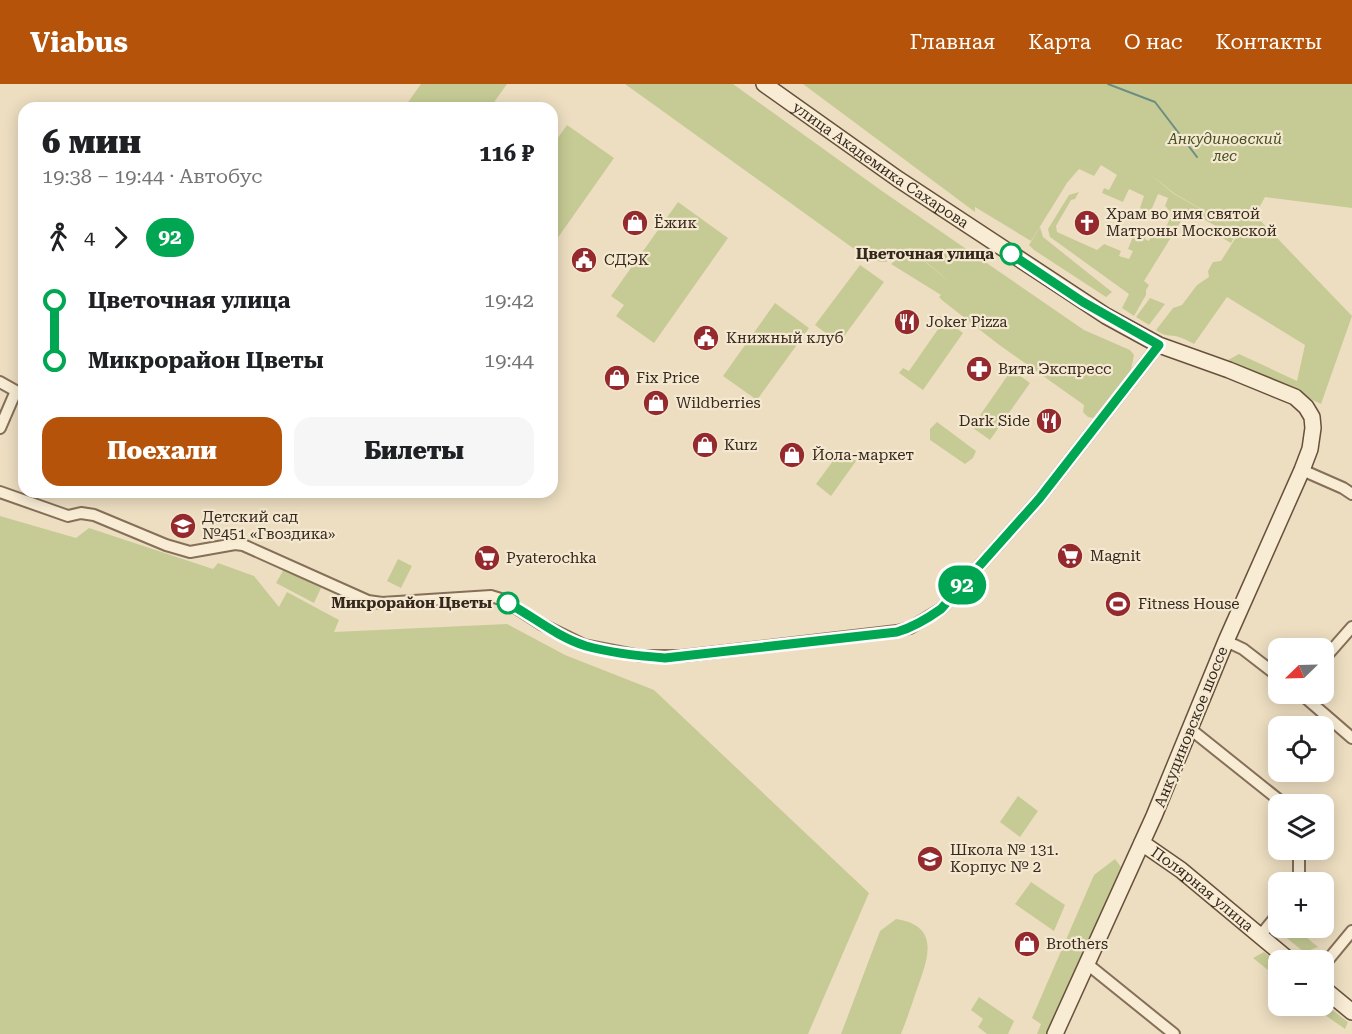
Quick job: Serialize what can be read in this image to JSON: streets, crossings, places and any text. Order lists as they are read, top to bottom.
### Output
{
  "streets": {
    "main road": ["улица Академика Сахарова", "Анкудиновское шоссе", "Полярная улица"]
  },
  "crossings": [
    ["улица Академика Сахарова", "Анкудиновское шоссе"],
    ["Анкудиновское шоссе", "Полярная улица"]
  ],
  "parks": ["Анкудиновский лес"],
  "places": {
    "shop": [
      "Ёжик",
      "Fix Price",
      "Wildberries",
      "Kurz",
      "Йола-маркет",
      "Brothers"
    ],
    "church": ["Храм во имя святой Матроны Московской"],
    "other": ["Цветочная улица", "Микрорайон Цветы"],
    "public building": ["СДЭК", "Книжный клуб"],
    "restaurant": ["Joker Pizza", "Dark Side"],
    "pharmacy": ["Вита Экспресс"],
    "school or university": ["Детский сад №451 «Гвоздика»", "Школа № 131. Корпус № 2"],
    "supermarket": ["Magnit", "Pyaterochka"],
    "sports": ["Fitness House"]
  },
  "lines": ["bus line 92"],
  "north": "bottom left",
  "page": {
    "header": "Viabus",
    "nav": [
      "Главная",
      "Карта",
      "О нас",
      "Контакты"
    ],
    "on_map": "92",
    "heading": ["6 мин", "19:38 – 19:44 · Автобус", "116 ₽"],
    "legs": ["4", "92"],
    "list": [
      {
        "name": "Цветочная улица",
        "value": "19:42"
      },
      {
        "name": "Микрорайон Цветы",
        "value": "19:44"
      }
    ],
    "buttons": ["Поехали", "Билеты"],
    "map_buttons": ["+", "−"]
  }
}
